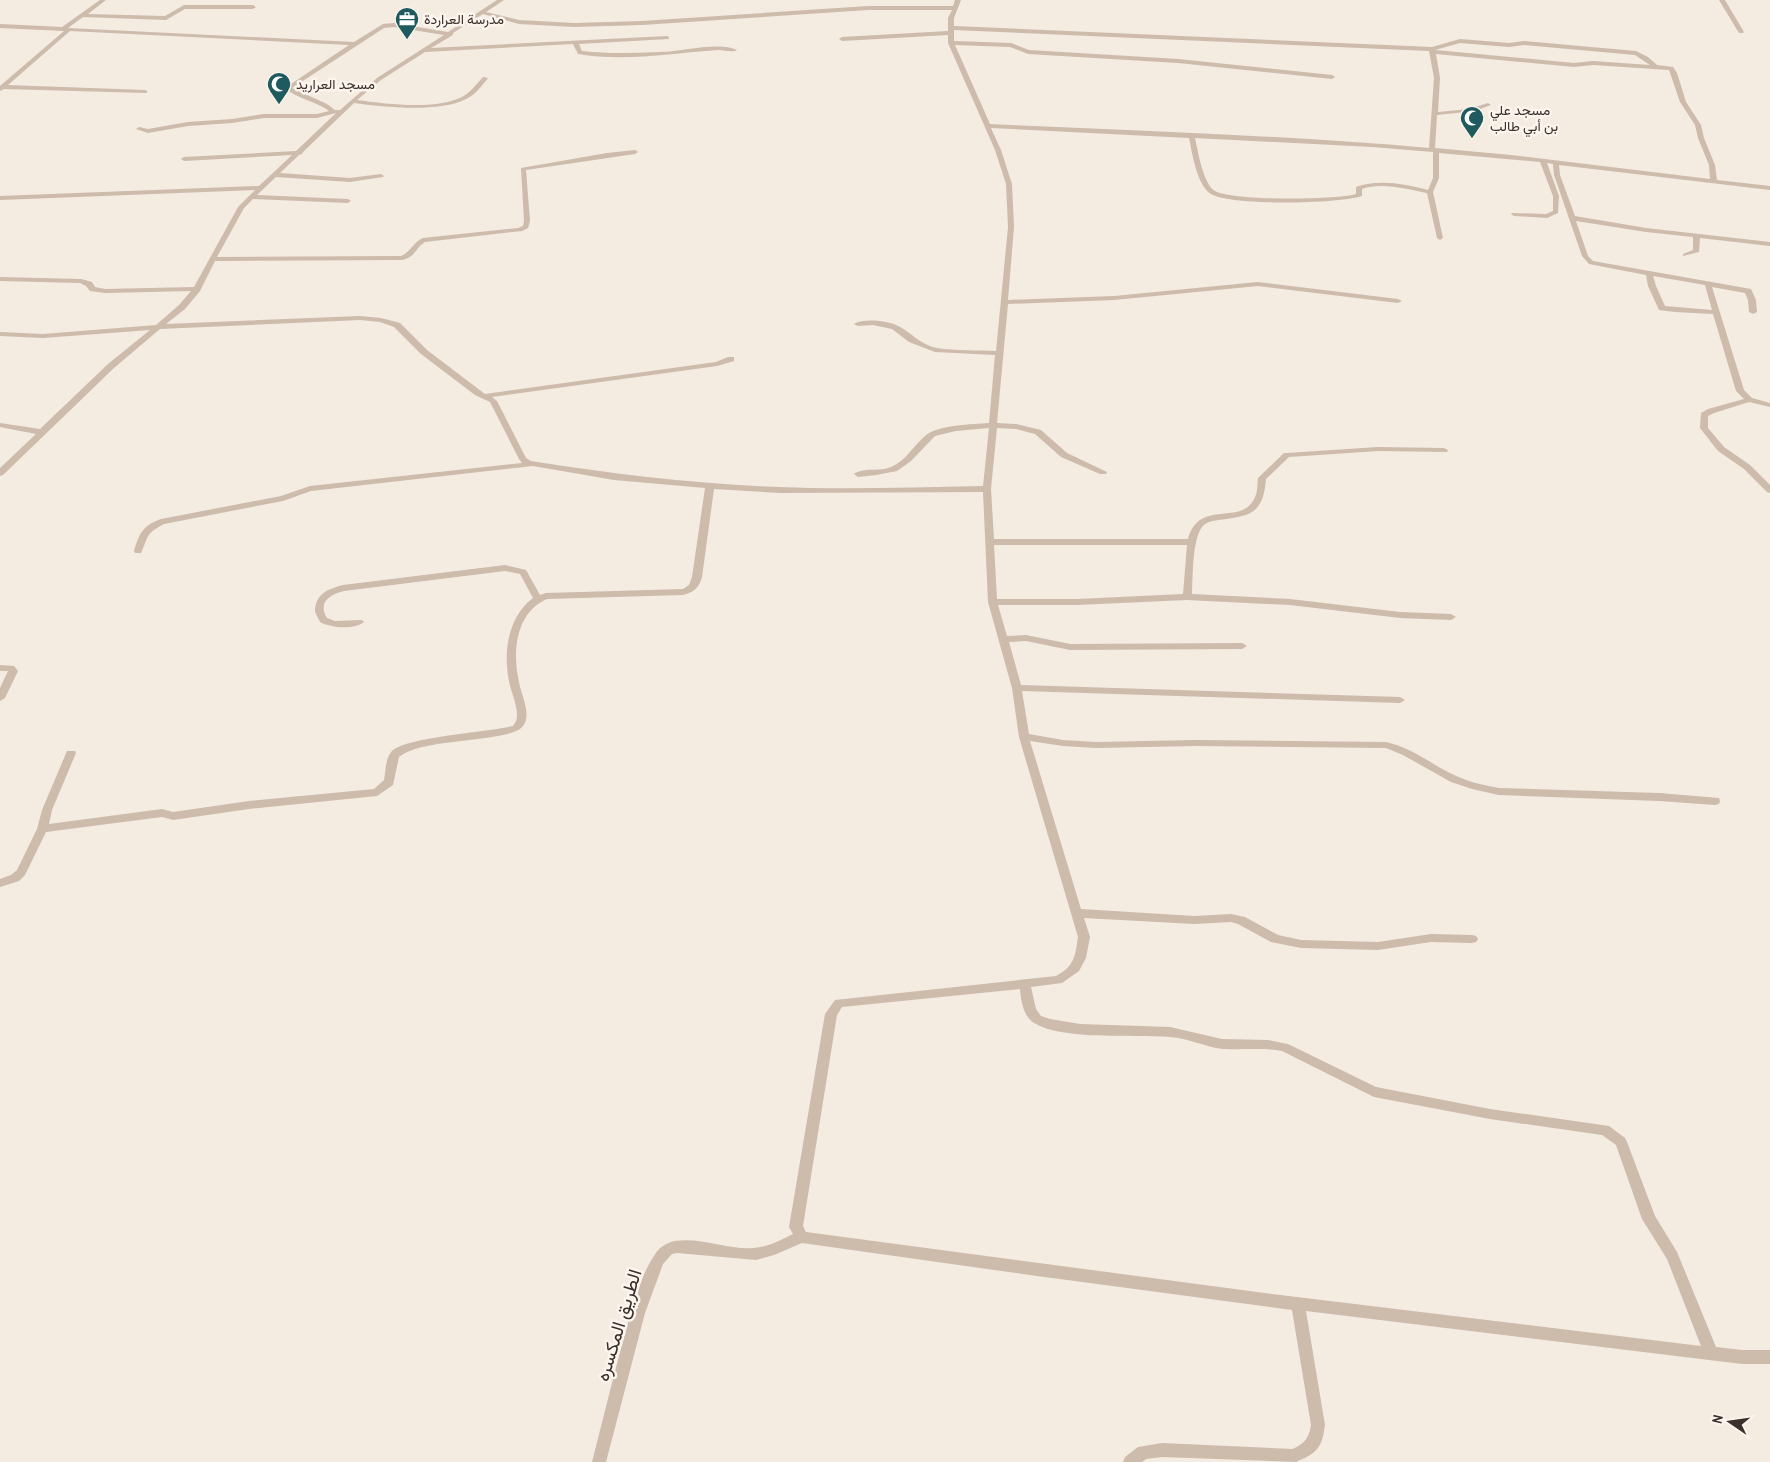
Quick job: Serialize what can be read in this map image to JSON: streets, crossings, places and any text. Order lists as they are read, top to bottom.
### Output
{
  "streets": {
    "street": ["الطريق المكسره"]
  },
  "places": {
    "office": ["مدرسة العراردة"],
    "mosque": ["مسجد العراريد", "مسجد علي بن أبي طالب"]
  },
  "north": "left"
}
